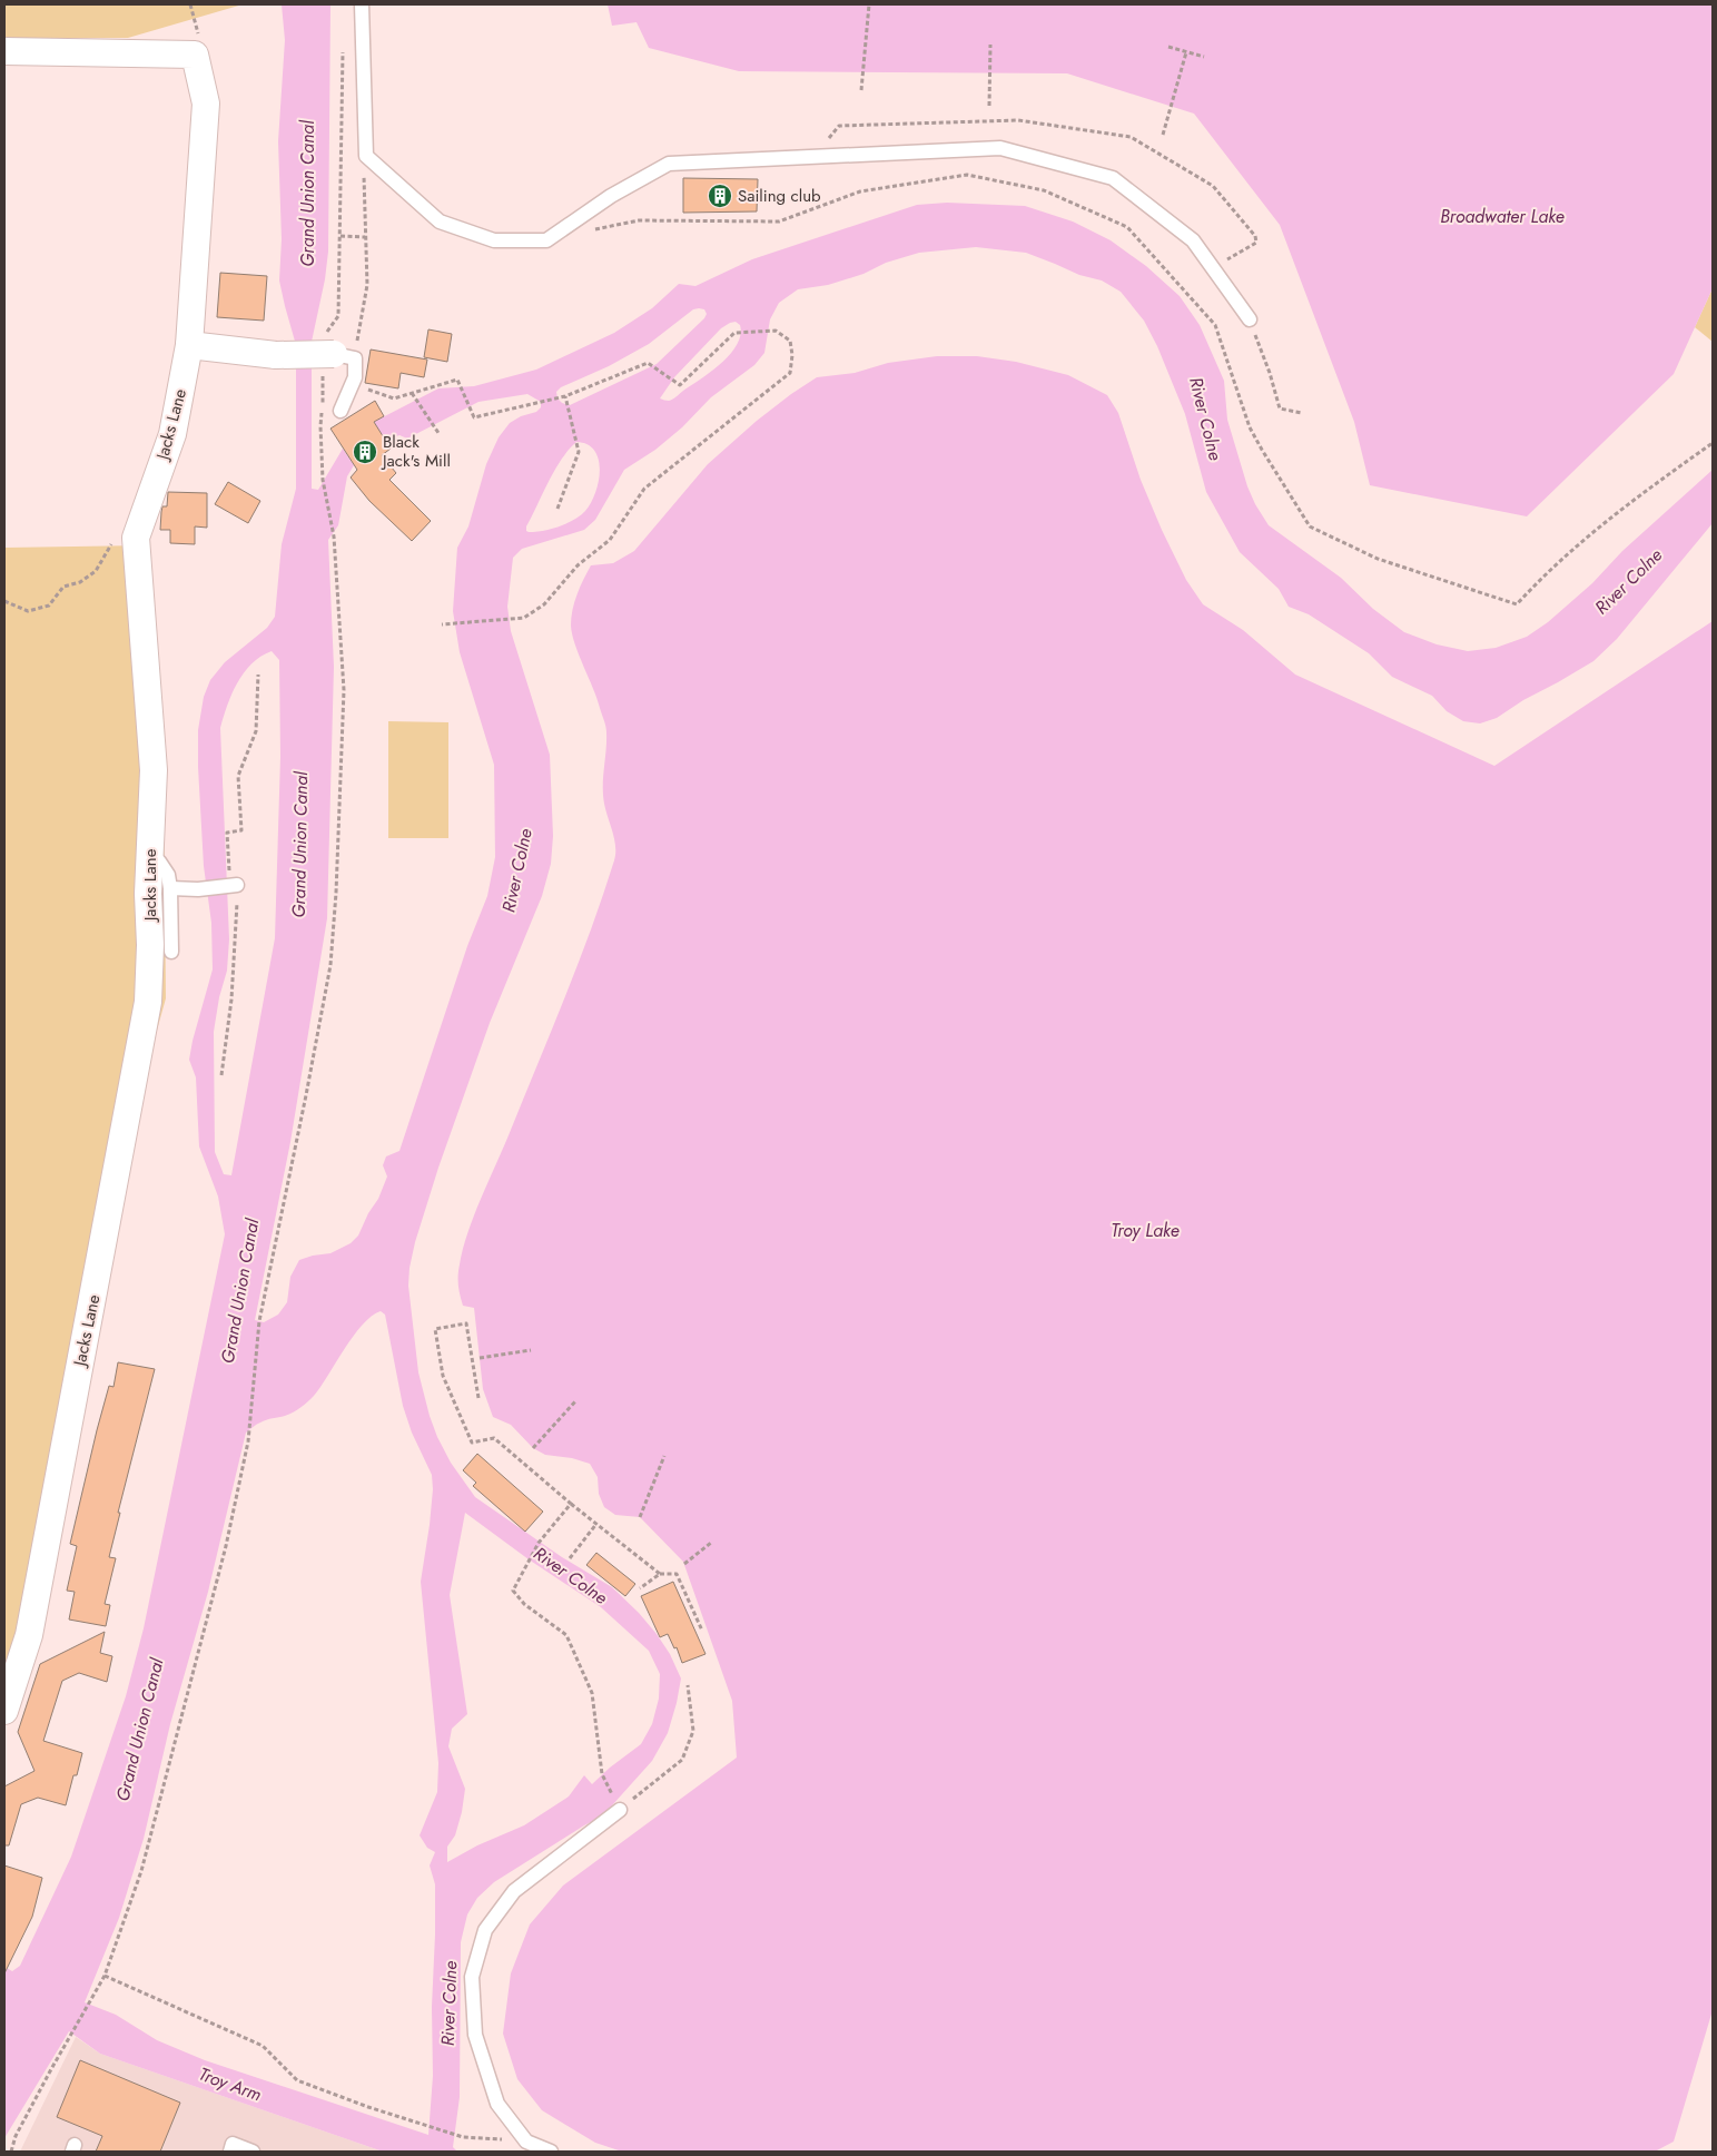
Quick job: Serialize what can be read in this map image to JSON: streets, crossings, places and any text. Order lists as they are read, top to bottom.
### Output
{
  "streets": {
    "street": ["Jacks Lane"]
  },
  "water": [
    "Grand Union Canal",
    "Broadwater Lake",
    "River Colne",
    "Troy Lake",
    "Troy Arm"
  ],
  "places": {
    "building": ["Sailing club", "Black Jack's Mill"]
  }
}
